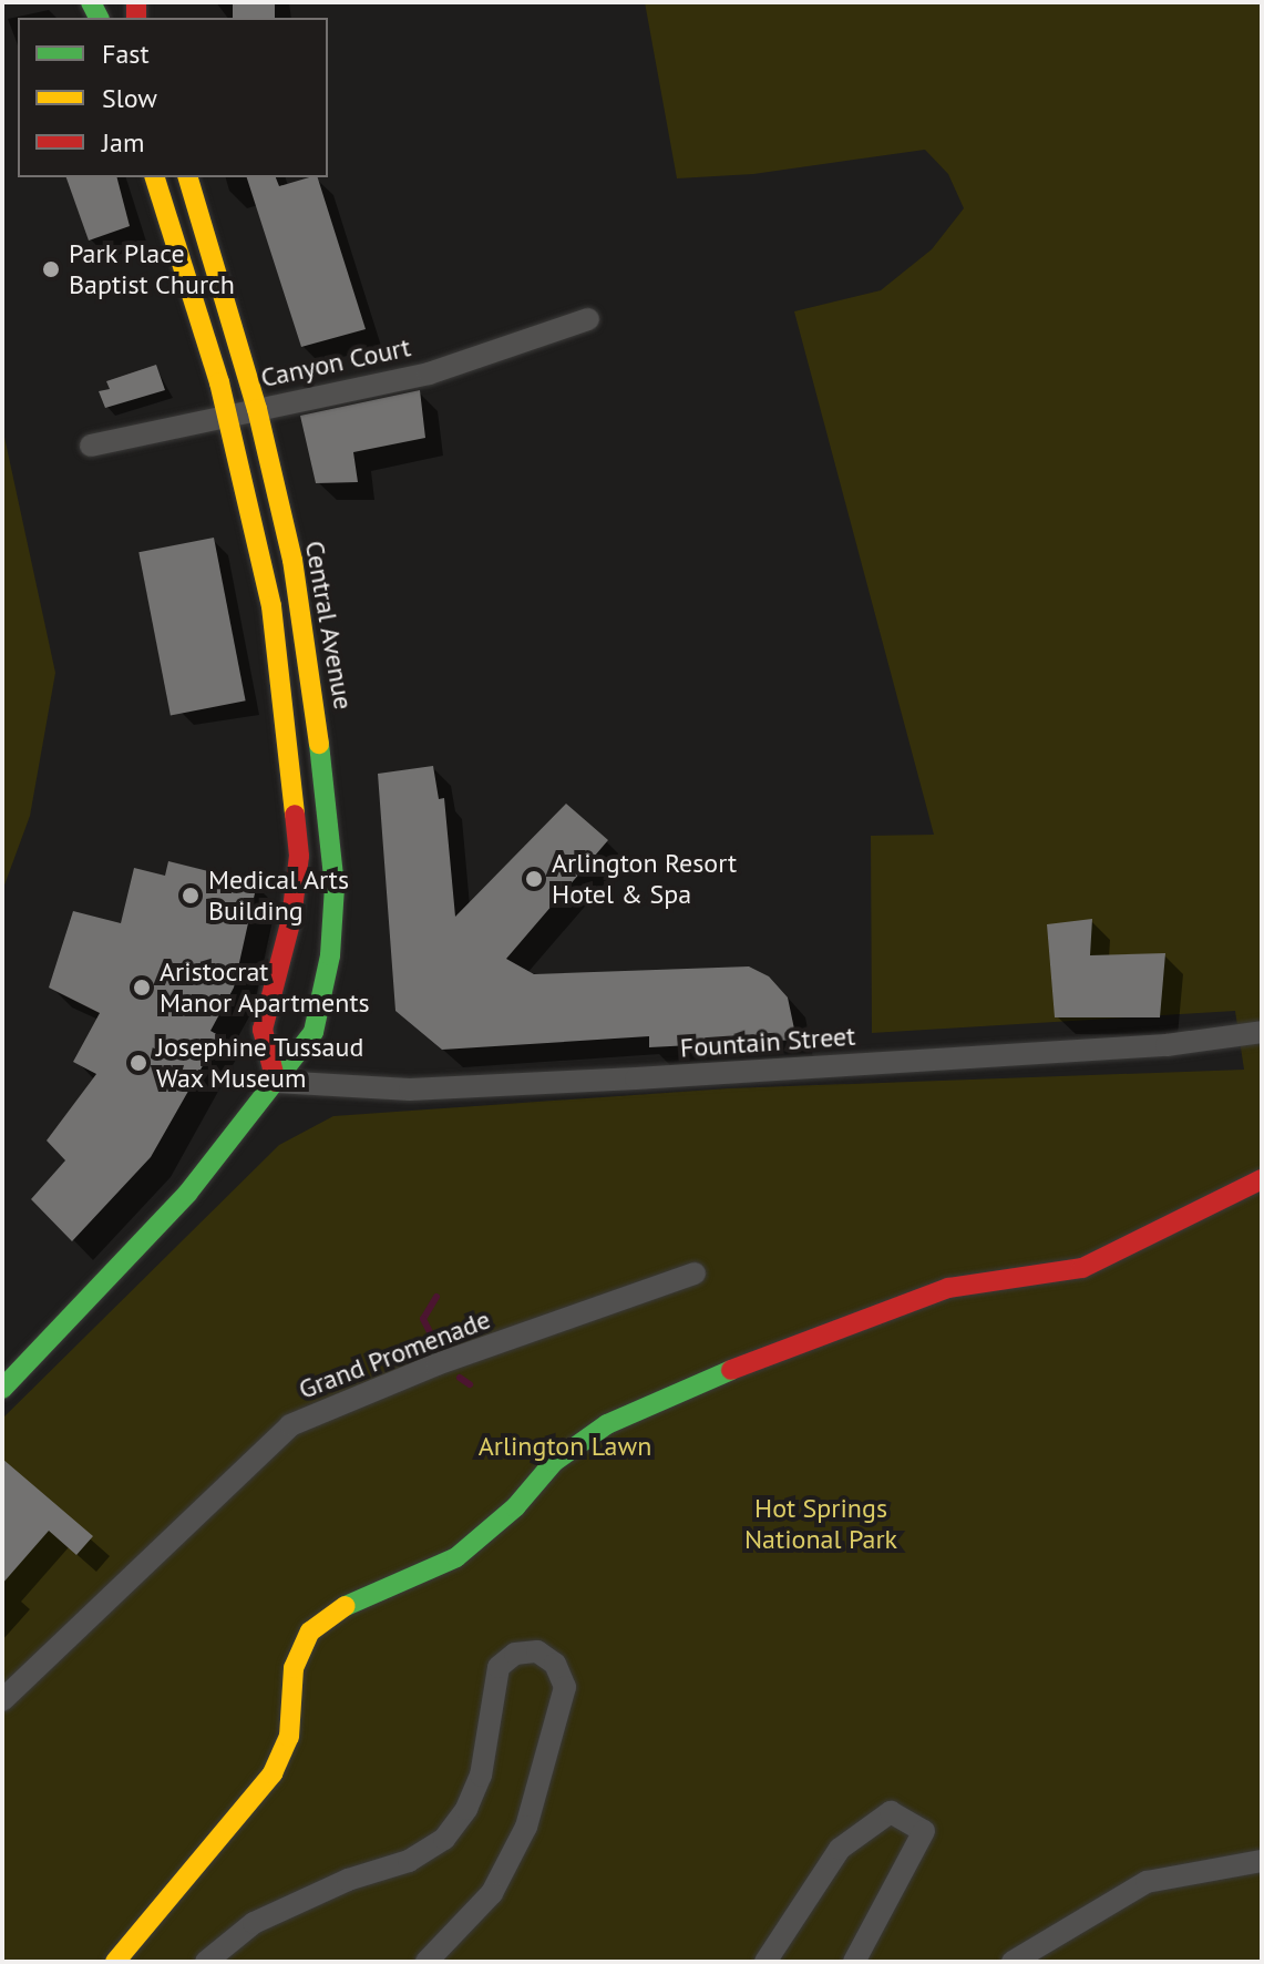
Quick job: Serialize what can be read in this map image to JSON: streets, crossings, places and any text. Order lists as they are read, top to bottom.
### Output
{
  "streets": {
    "main road": ["Central Avenue"],
    "street": ["Canyon Court", "Fountain Street", "Grand Promenade"]
  },
  "crossings": [
    ["Canyon Court", "Central Avenue"],
    ["Central Avenue", "Fountain Street"]
  ],
  "parks": ["Arlington Lawn", "Hot Springs National Park"],
  "places": [
    "Park Place Baptist Church",
    "Arlington Resort Hotel & Spa",
    "Medical Arts Building",
    "Aristocrat Manor Apartments",
    "Josephine Tussaud Wax Museum"
  ],
  "legend": ["Fast", "Slow", "Jam"]
}
